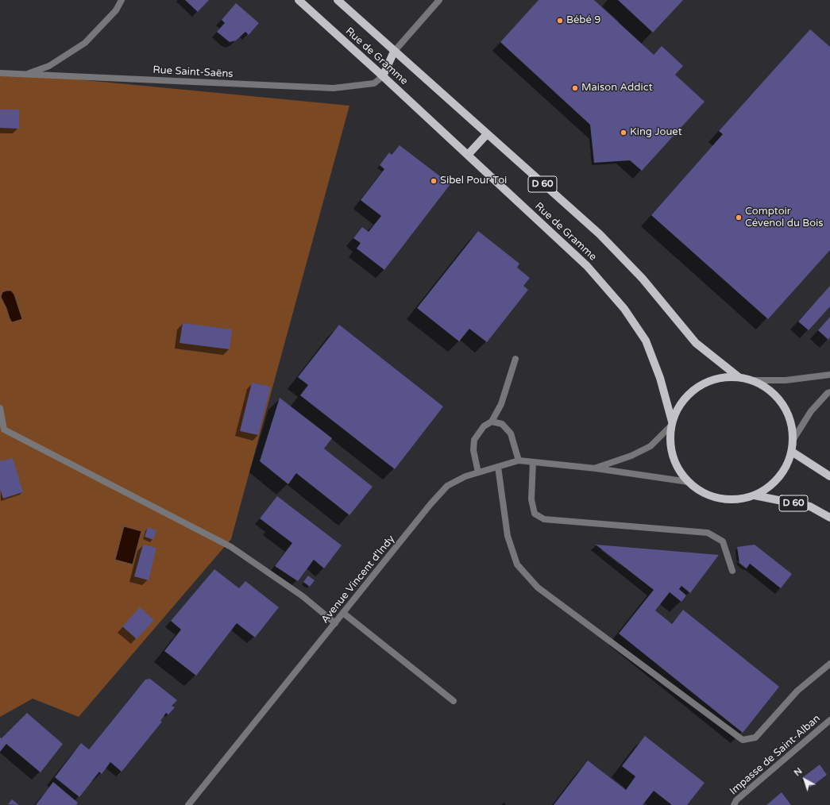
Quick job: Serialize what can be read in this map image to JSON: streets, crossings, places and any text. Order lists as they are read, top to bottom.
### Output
{
  "streets": {
    "main road": ["Rue de Gramme", "D 60"],
    "street": ["Rue Saint-Saëns", "Avenue Vincent d'Indy", "Impasse de Saint-Alban"]
  },
  "crossings": [
    ["Rue de Gramme", "Rue Saint-Saëns"],
    ["Rue de Gramme", "Avenue Vincent d'Indy"]
  ],
  "places": [
    "Bébé 9",
    "Maison Addict",
    "King Jouet",
    "Sibel Pour Toi",
    "Comptoir Cévenol du Bois"
  ],
  "north": "top left"
}
